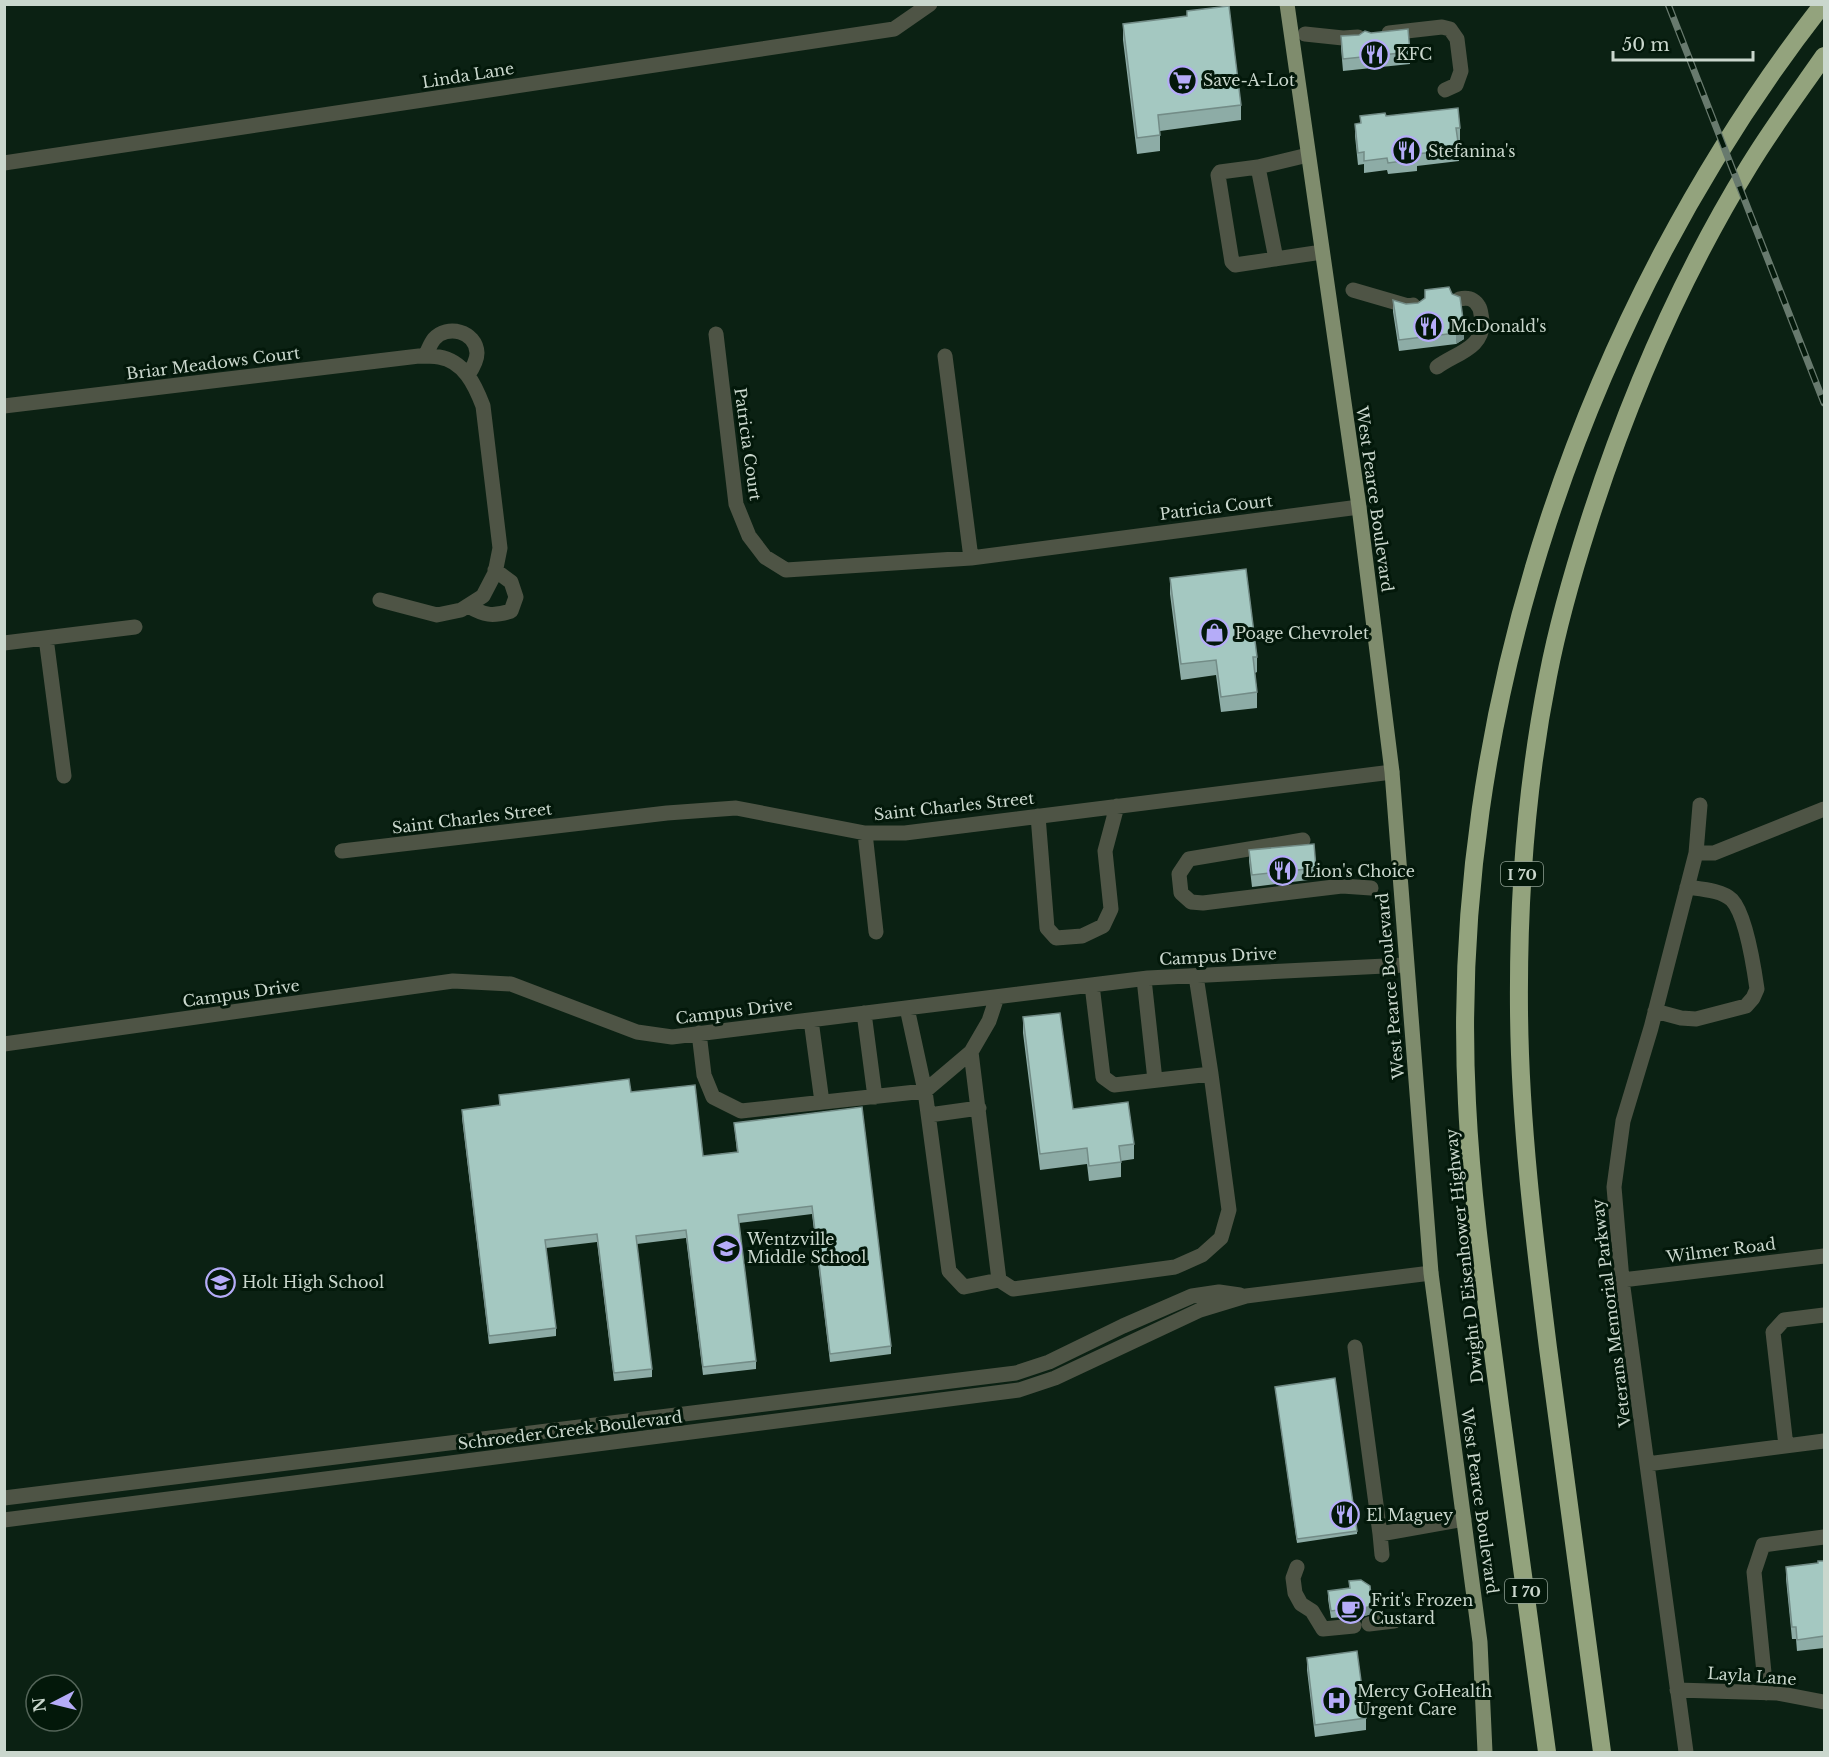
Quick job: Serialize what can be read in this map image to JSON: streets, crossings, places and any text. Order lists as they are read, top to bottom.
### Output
{
  "streets": {
    "highway": ["I 70", "Dwight D Eisenhower Highway"],
    "main road": ["West Pearce Boulevard"],
    "street": [
      "Linda Lane",
      "Briar Meadows Court",
      "Patricia Court",
      "Saint Charles Street",
      "Campus Drive",
      "Wilmer Road",
      "Veterans Memorial Parkway",
      "Schroeder Creek Boulevard",
      "Layla Lane"
    ]
  },
  "crossings": [
    ["Patricia Court", "West Pearce Boulevard"],
    ["West Pearce Boulevard", "Saint Charles Street"],
    ["West Pearce Boulevard", "Campus Drive"],
    ["West Pearce Boulevard", "Schroeder Creek Boulevard"],
    ["Wilmer Road", "Veterans Memorial Parkway"],
    ["Veterans Memorial Parkway", "Layla Lane"]
  ],
  "places": {
    "restaurant": [
      "KFC",
      "Stefanina's",
      "McDonald's",
      "Lion's Choice",
      "El Maguey"
    ],
    "supermarket": ["Save-A-Lot"],
    "shop": ["Poage Chevrolet"],
    "school or university": ["Wentzville Middle School", "Holt High School"],
    "cafe": ["Frit's Frozen Custard"],
    "hospital": ["Mercy GoHealth Urgent Care"]
  },
  "scale_bar": "50 m",
  "north": "left"
}
